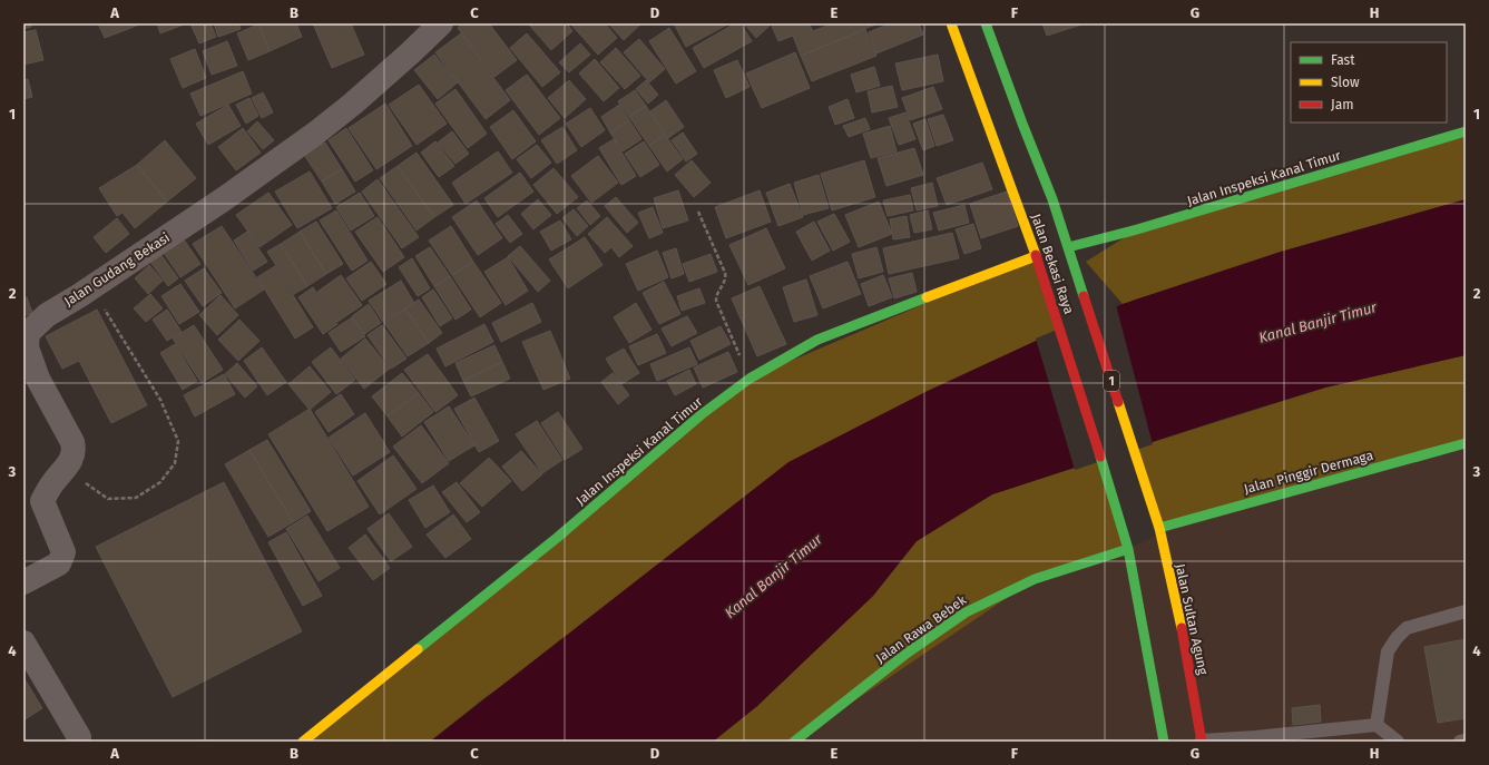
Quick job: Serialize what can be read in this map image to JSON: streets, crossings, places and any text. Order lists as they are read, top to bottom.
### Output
{
  "streets": {
    "main road": [
      "Jalan Inspeksi Kanal Timur",
      "Jalan Bekasi Raya",
      "1",
      "Jalan Pinggir Dermaga",
      "Jalan Sultan Agung",
      "Jalan Rawa Bebek"
    ],
    "street": ["Jalan Gudang Bekasi"]
  },
  "crossings": [
    ["Jalan Inspeksi Kanal Timur", "Jalan Bekasi Raya"],
    ["Jalan Bekasi Raya", "Jalan Sultan Agung"],
    ["Jalan Bekasi Raya", "Jalan Rawa Bebek"],
    ["Jalan Pinggir Dermaga", "Jalan Sultan Agung"]
  ],
  "water": ["Kanal Banjir Timur"],
  "legend": ["Fast", "Slow", "Jam"],
  "grid": {
    "columns": [
      "A",
      "B",
      "C",
      "D",
      "E",
      "F",
      "G",
      "H"
    ],
    "rows": [
      "1",
      "2",
      "3",
      "4"
    ]
  }
}
